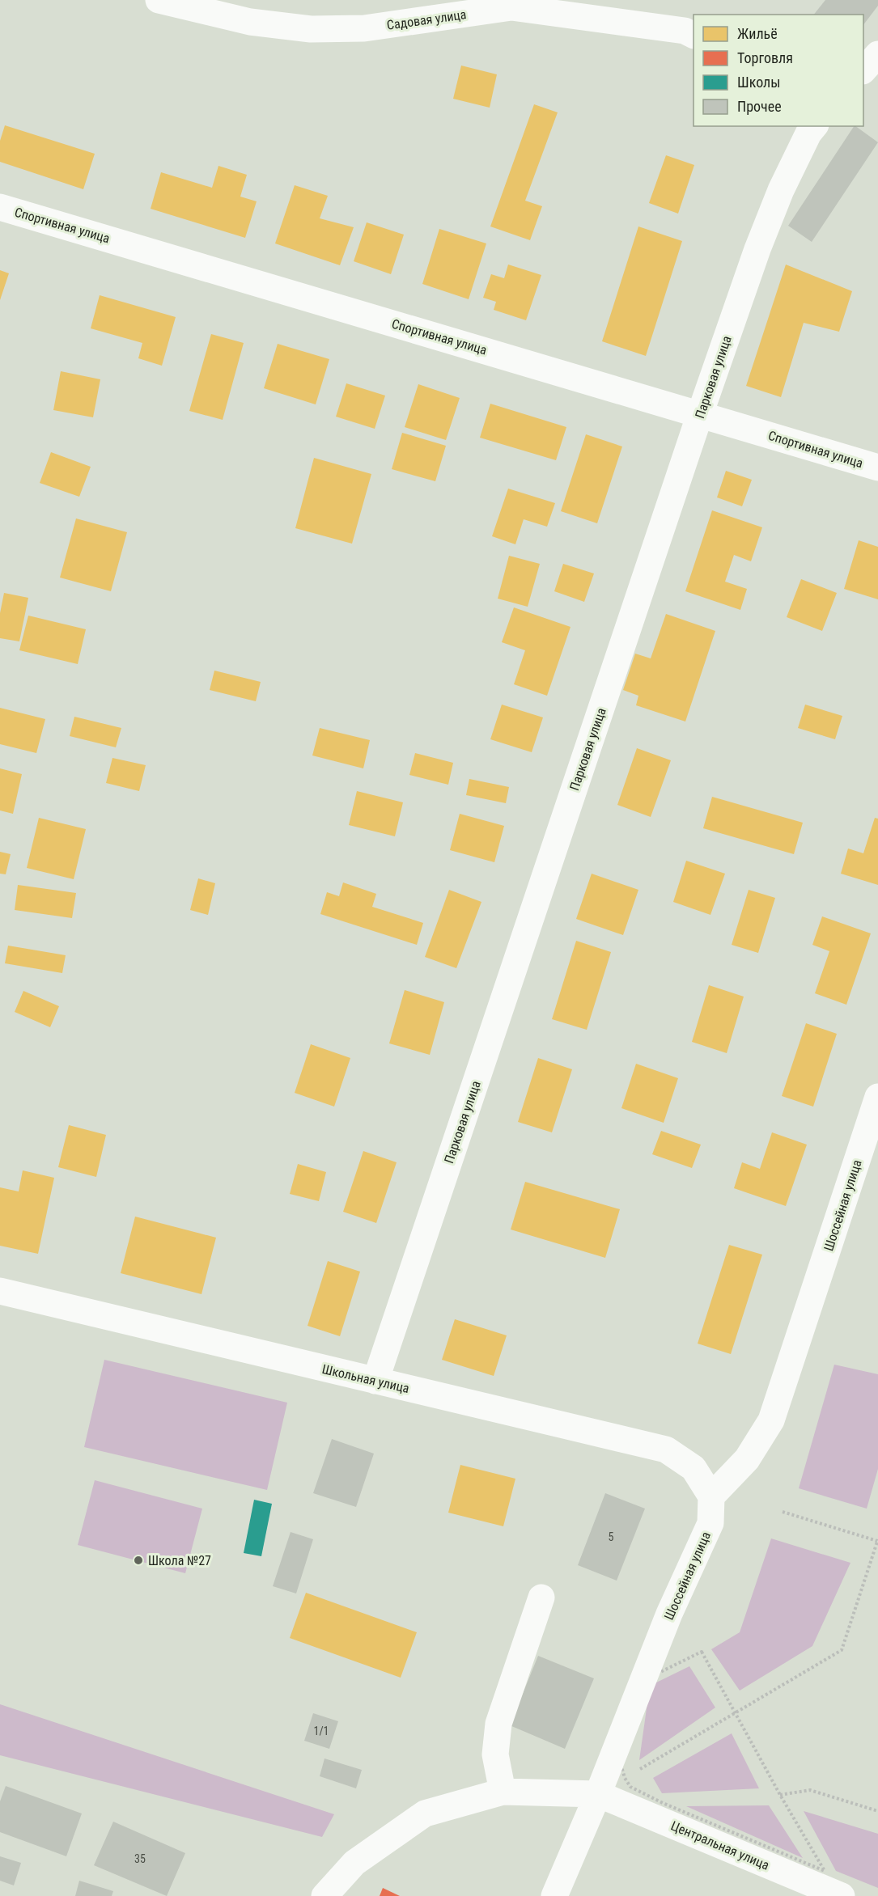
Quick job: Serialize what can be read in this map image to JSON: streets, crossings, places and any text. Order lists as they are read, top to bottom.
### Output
{
  "streets": {
    "street": [
      "Садовая улица",
      "Спортивная улица",
      "Парковая улица",
      "Шоссейная улица",
      "Школьная улица",
      "Центральная улица"
    ]
  },
  "crossings": [
    ["Спортивная улица", "Парковая улица"],
    ["Парковая улица", "Школьная улица"],
    ["Шоссейная улица", "Школьная улица"],
    ["Шоссейная улица", "Центральная улица"]
  ],
  "places": ["Школа №27"],
  "house_numbers": ["5", "1/1", "35"],
  "legend": [
    "Жильё",
    "Торговля",
    "Школы",
    "Прочее"
  ]
}
